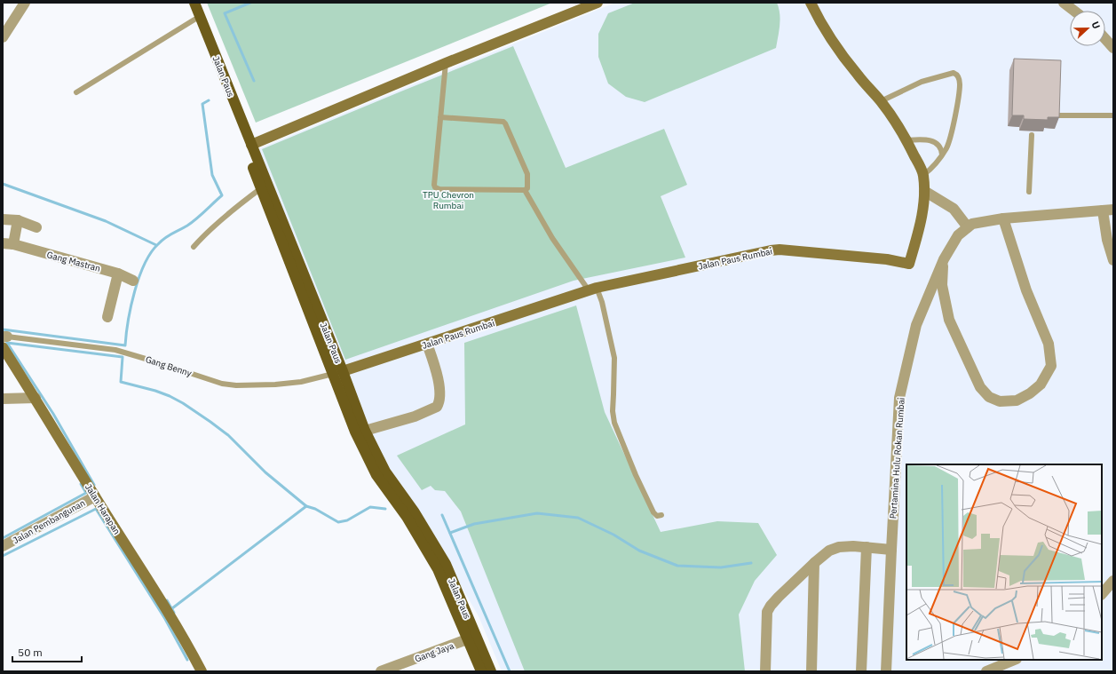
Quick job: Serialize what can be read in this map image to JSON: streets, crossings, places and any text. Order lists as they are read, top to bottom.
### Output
{
  "streets": {
    "main road": ["Jalan Paus"],
    "street": [
      "Jalan Paus Rumbai",
      "Gang Mastran",
      "Pertamina Hulu Rokan Rumbai",
      "Jalan Harapan",
      "Jalan Pembangunan",
      "Gang Jaya"
    ],
    "lane": ["Gang Benny"]
  },
  "crossings": [
    ["Jalan Paus", "Jalan Paus Rumbai"],
    ["Jalan Paus", "Gang Benny"],
    ["Jalan Paus", "Gang Jaya"],
    ["Jalan Paus Rumbai", "Gang Benny"],
    ["Jalan Harapan", "Jalan Pembangunan"]
  ],
  "parks": ["TPU Chevron Rumbai"],
  "scale_bar": "50 m",
  "north": "right"
}
